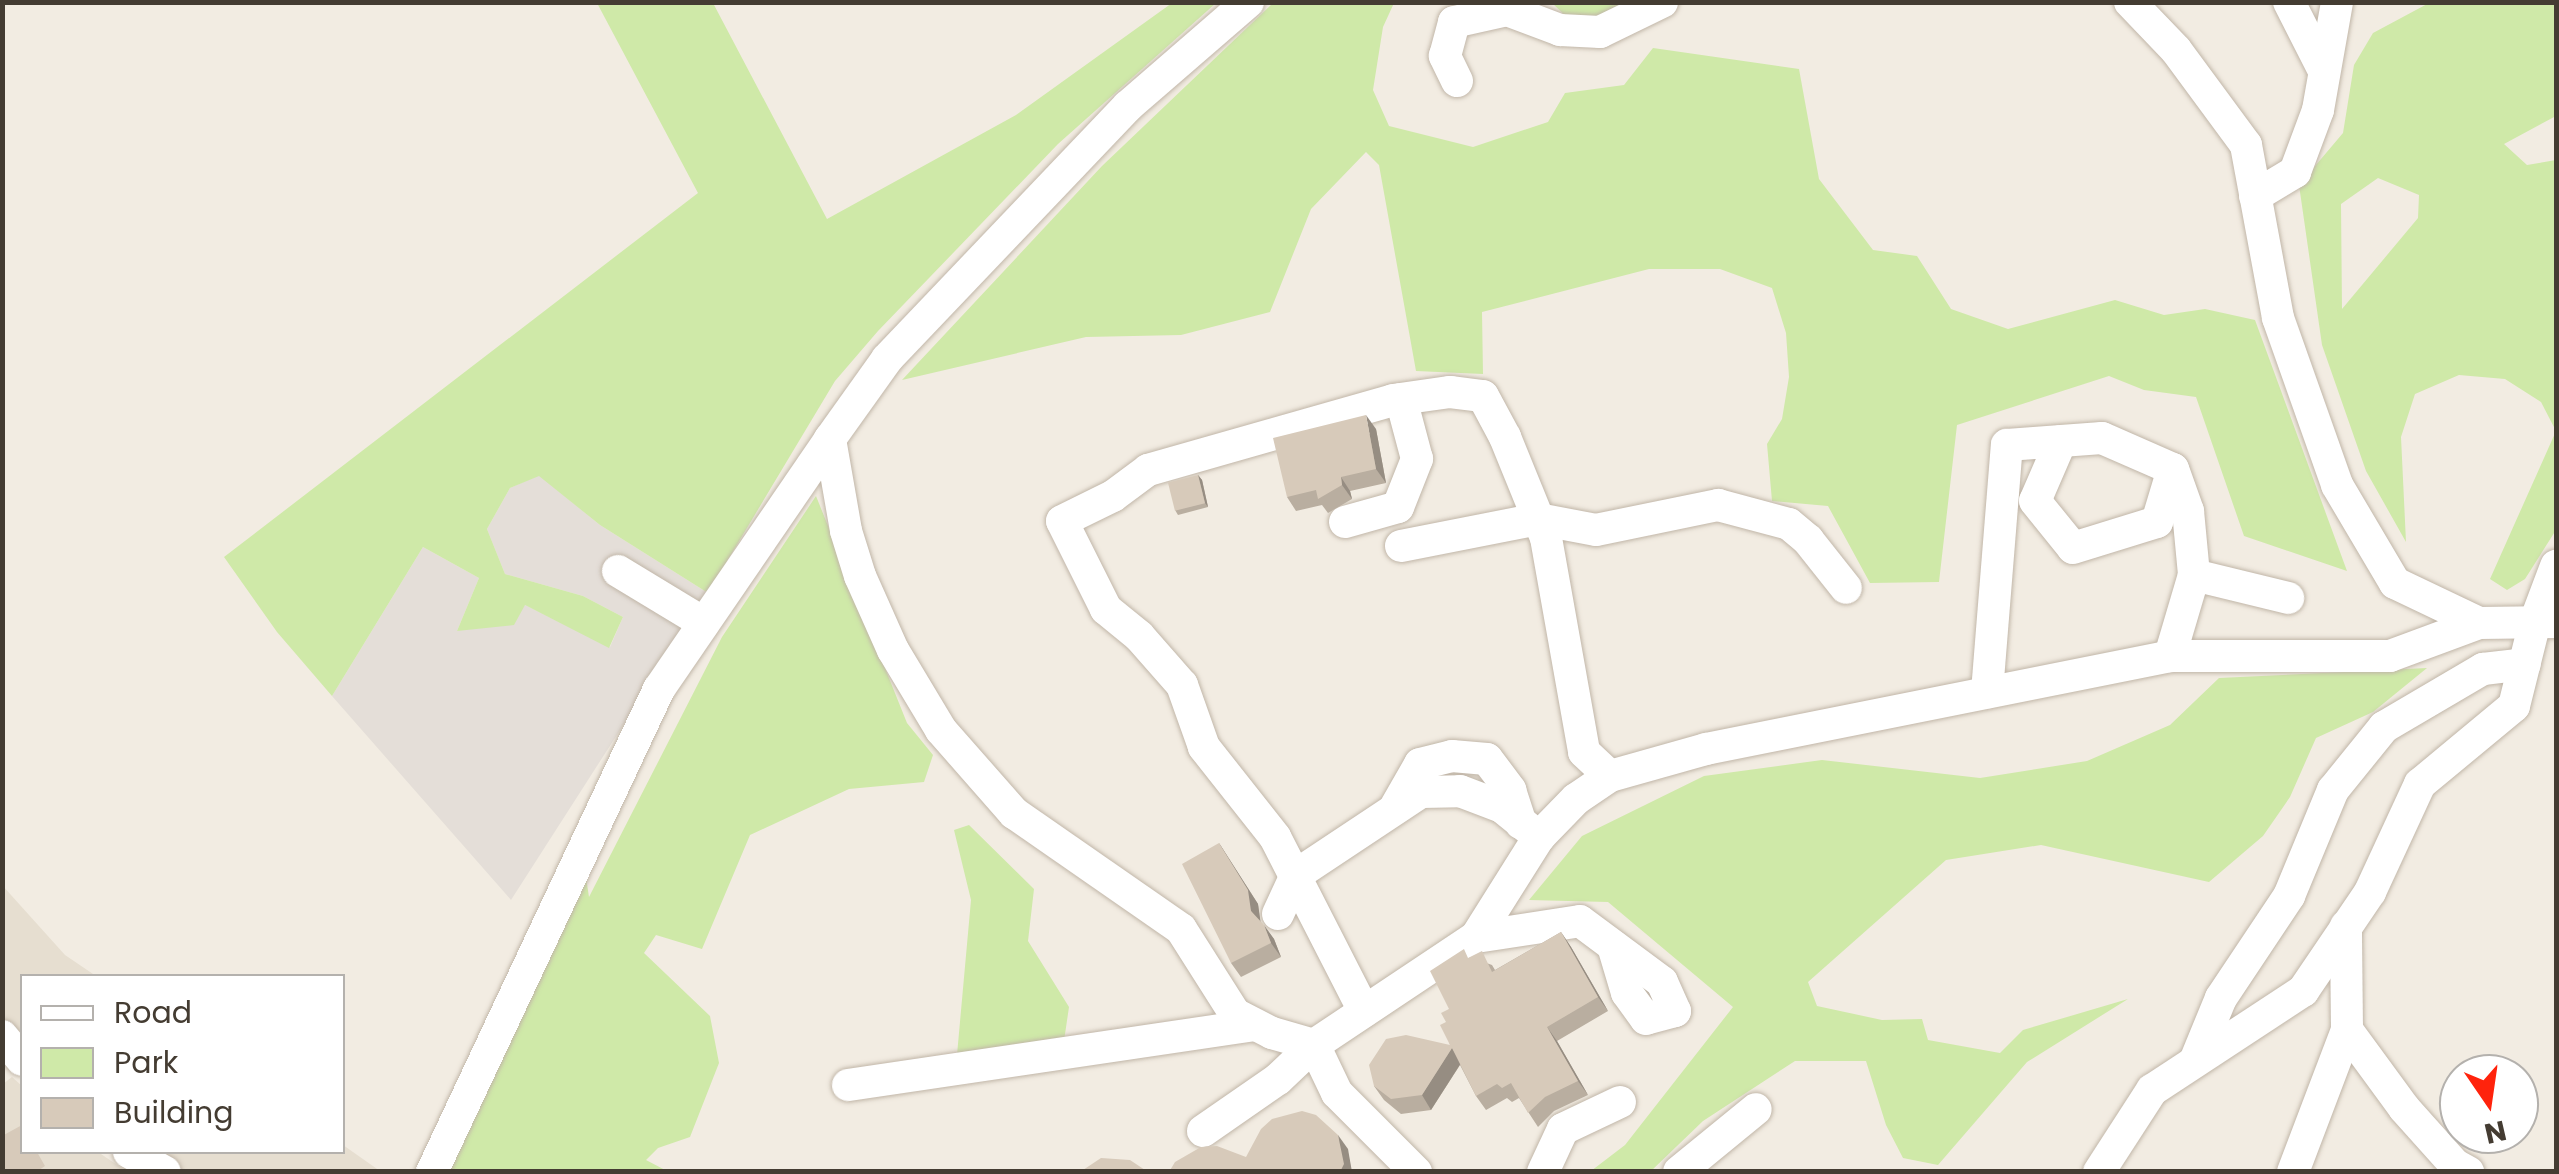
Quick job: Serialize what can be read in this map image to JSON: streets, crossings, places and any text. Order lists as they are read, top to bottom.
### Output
{
  "legend": ["Road", "Park", "Building"],
  "north": "bottom"
}
